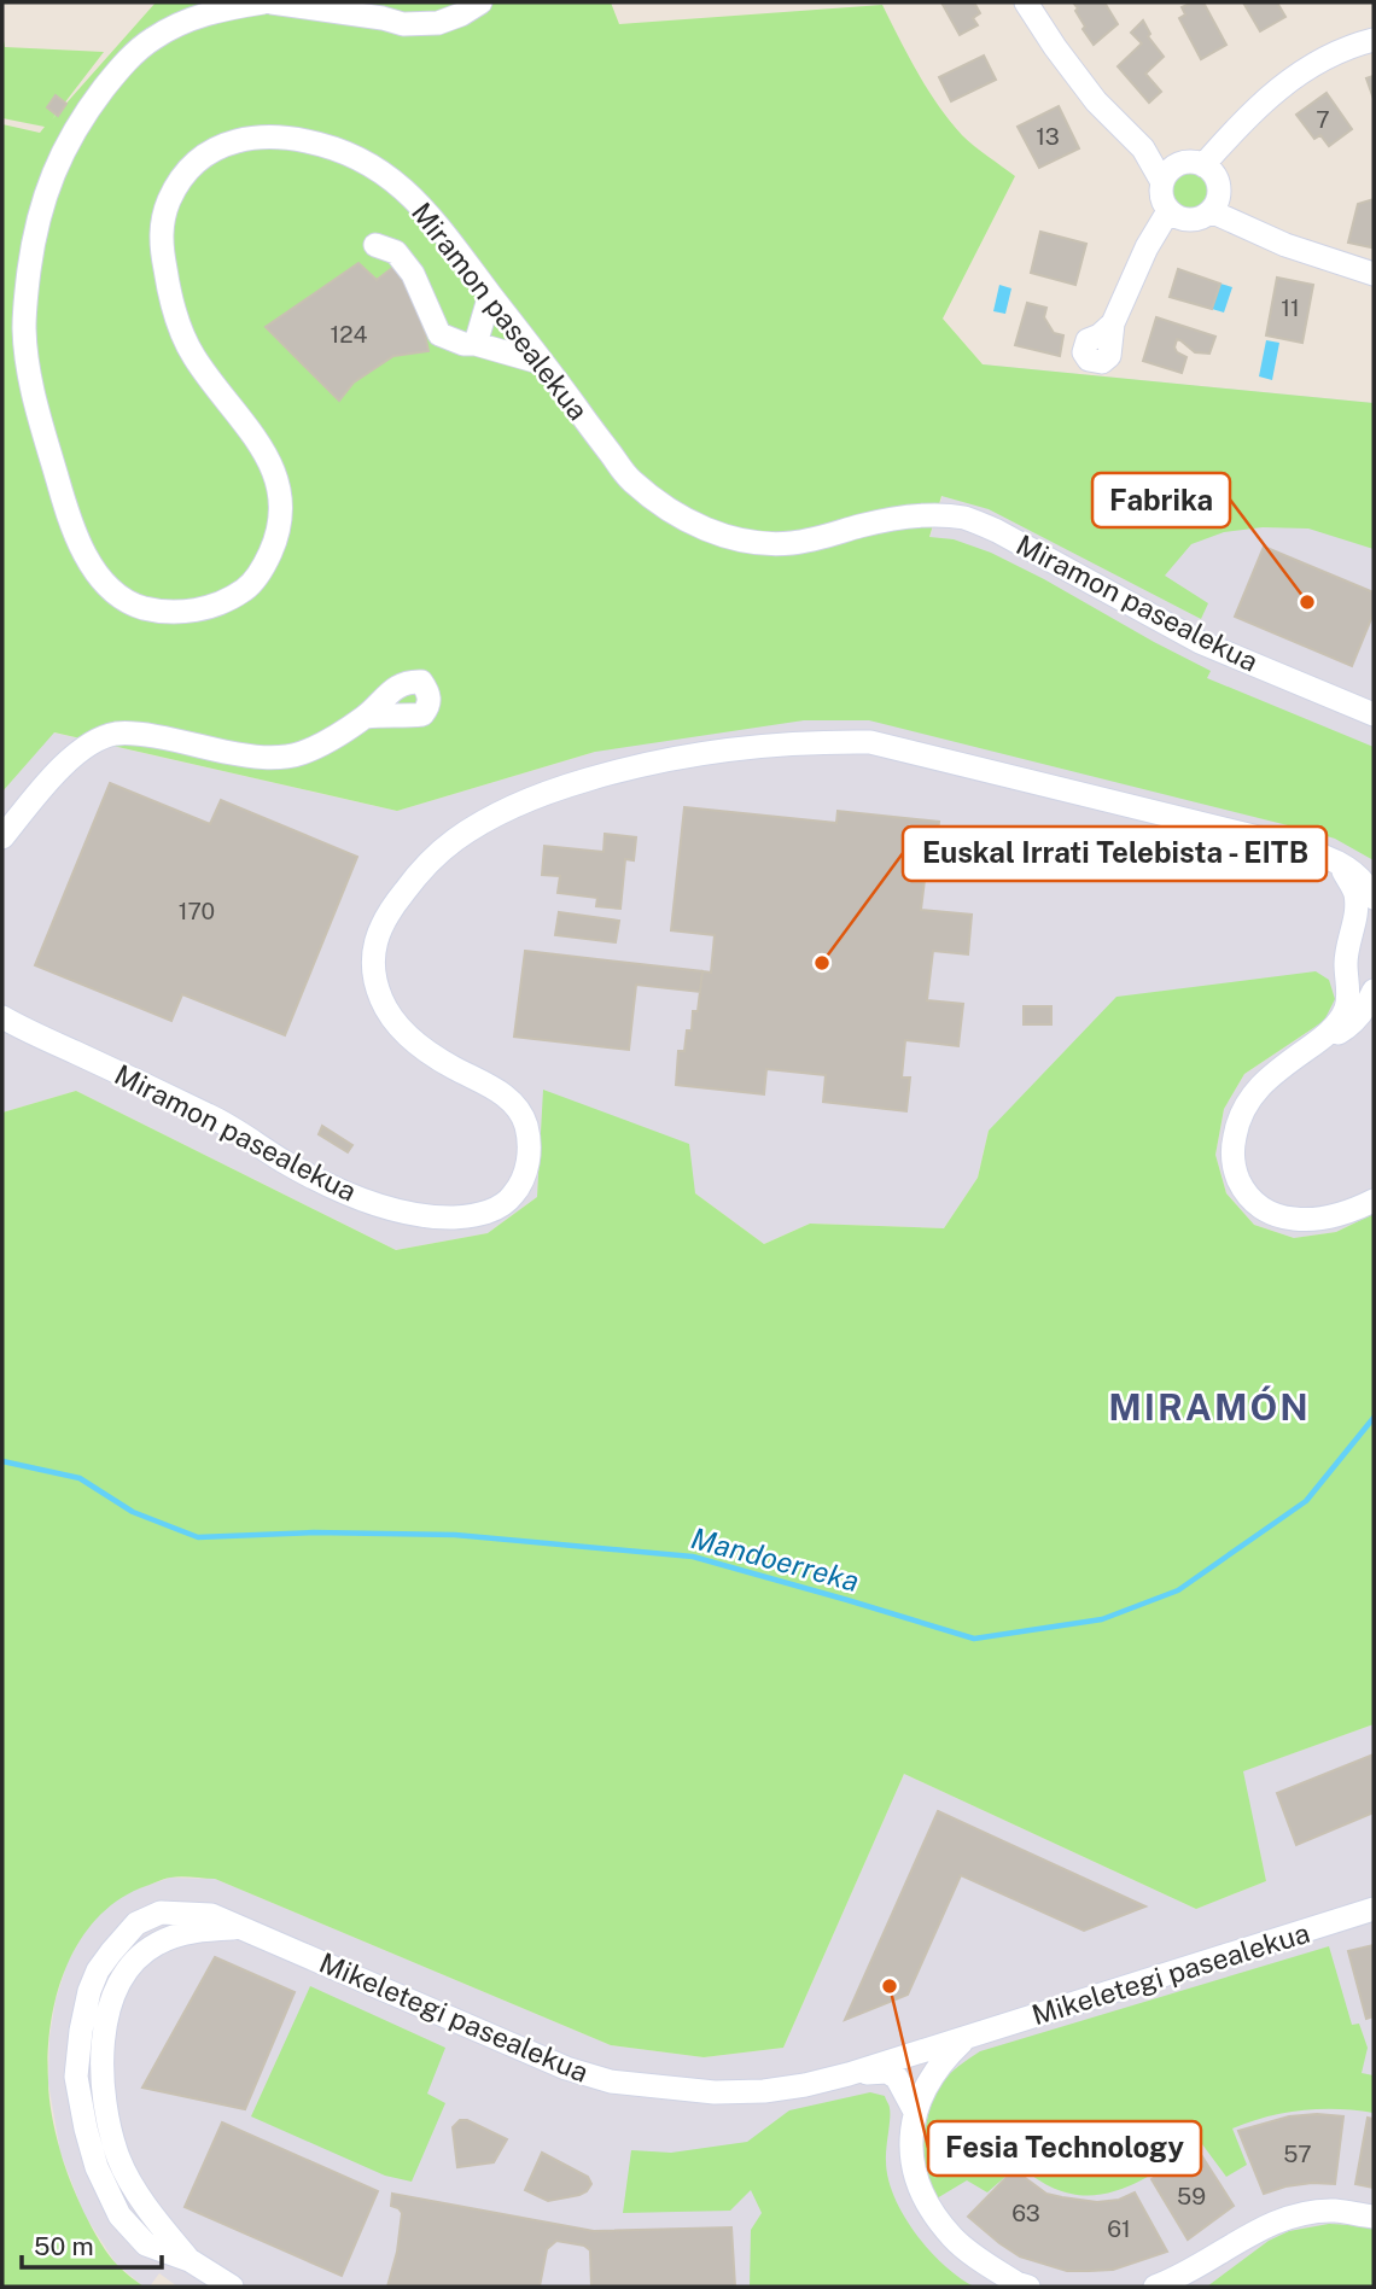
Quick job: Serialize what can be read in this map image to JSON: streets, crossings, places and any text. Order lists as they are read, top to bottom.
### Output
{
  "streets": {
    "street": ["Miramon pasealekua", "Mikeletegi pasealekua"]
  },
  "districts": ["MIRAMÓN"],
  "water": ["Mandoerreka"],
  "places": ["Fabrika", "Euskal Irrati Telebista - EITB", "Fesia Technology"],
  "house_numbers": [
    "7",
    "13",
    "11",
    "124",
    "170",
    "57",
    "59",
    "63",
    "61"
  ],
  "scale_bar": "50 m"
}
